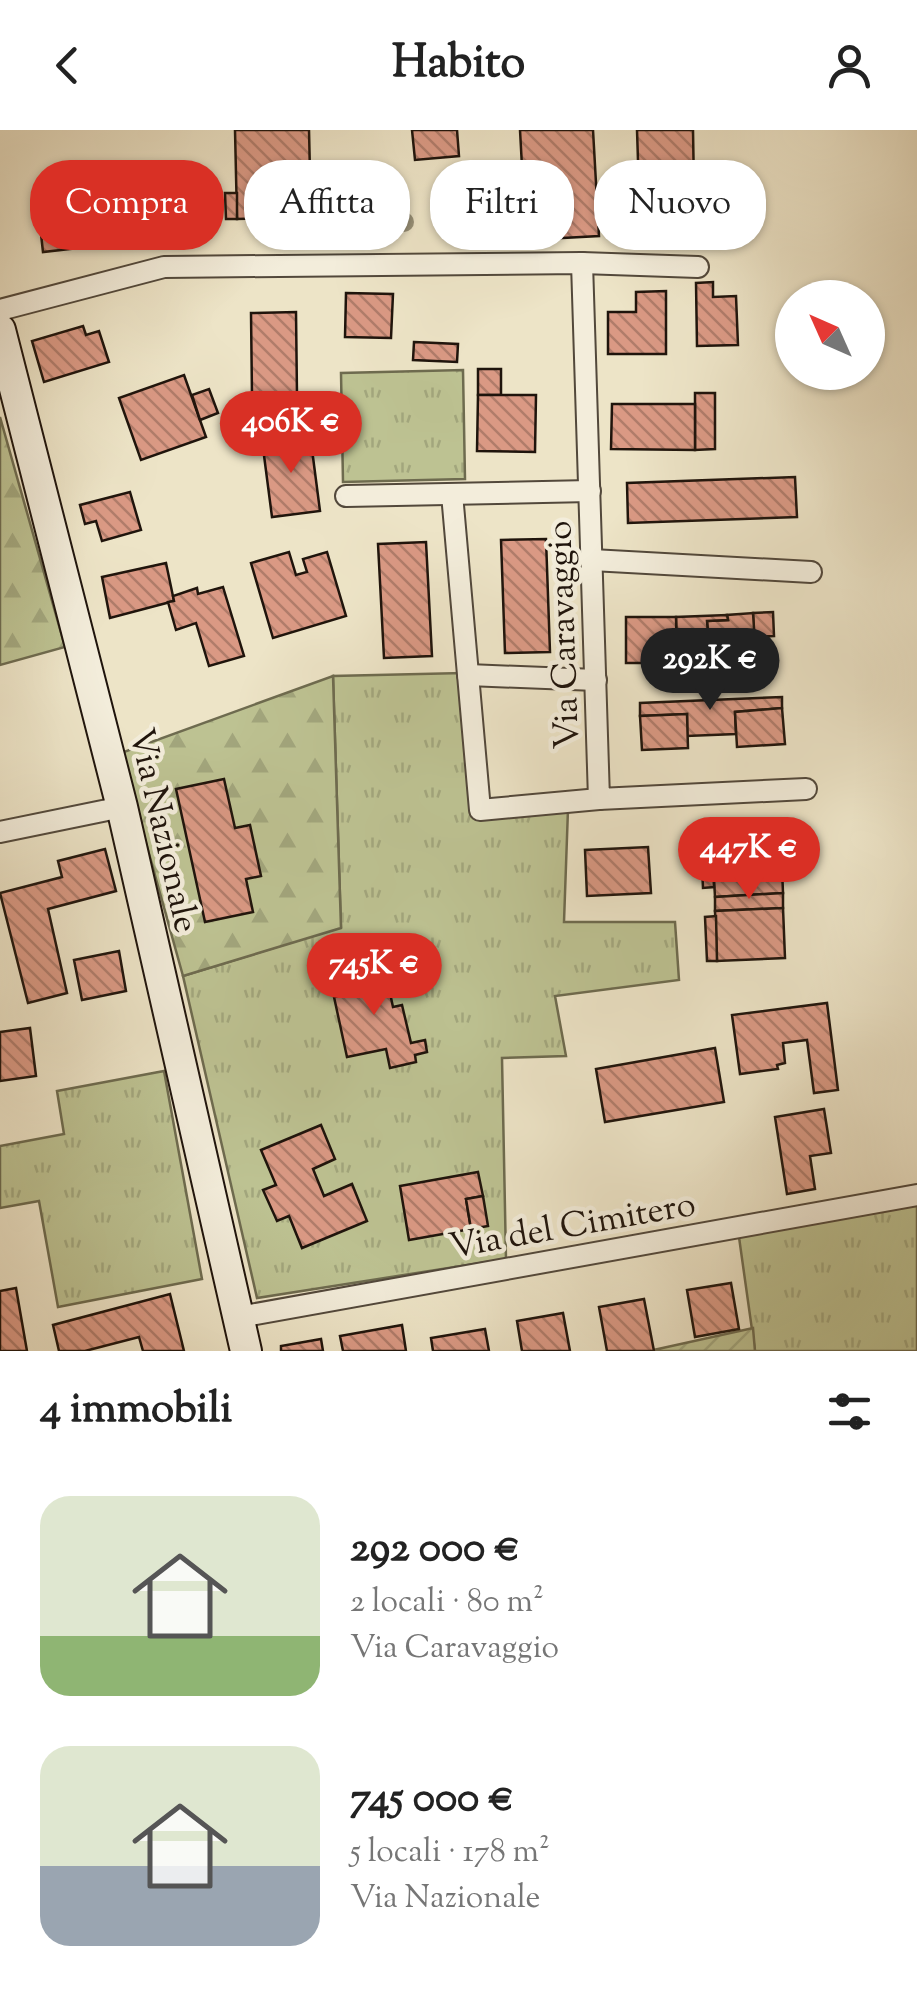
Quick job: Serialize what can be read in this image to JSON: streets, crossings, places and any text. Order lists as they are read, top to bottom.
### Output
{
  "streets": {
    "main road": ["Via Nazionale"],
    "street": ["Via Caravaggio", "Via del Cimitero"]
  },
  "crossings": [
    ["Via Nazionale", "Via del Cimitero"]
  ],
  "north": "top left",
  "page": {
    "header": "Habito",
    "chip": [
      "Compra",
      "Affitta",
      "Filtri",
      "Nuovo"
    ],
    "price": [
      "406K €",
      "292K €",
      "447K €",
      "745K €"
    ],
    "heading": "4 immobili",
    "list": [
      {
        "name": "292 000 €",
        "note": "2 locali · 80 m² · Via Caravaggio"
      },
      {
        "name": "745 000 €",
        "note": "5 locali · 178 m² · Via Nazionale"
      }
    ]
  }
}
